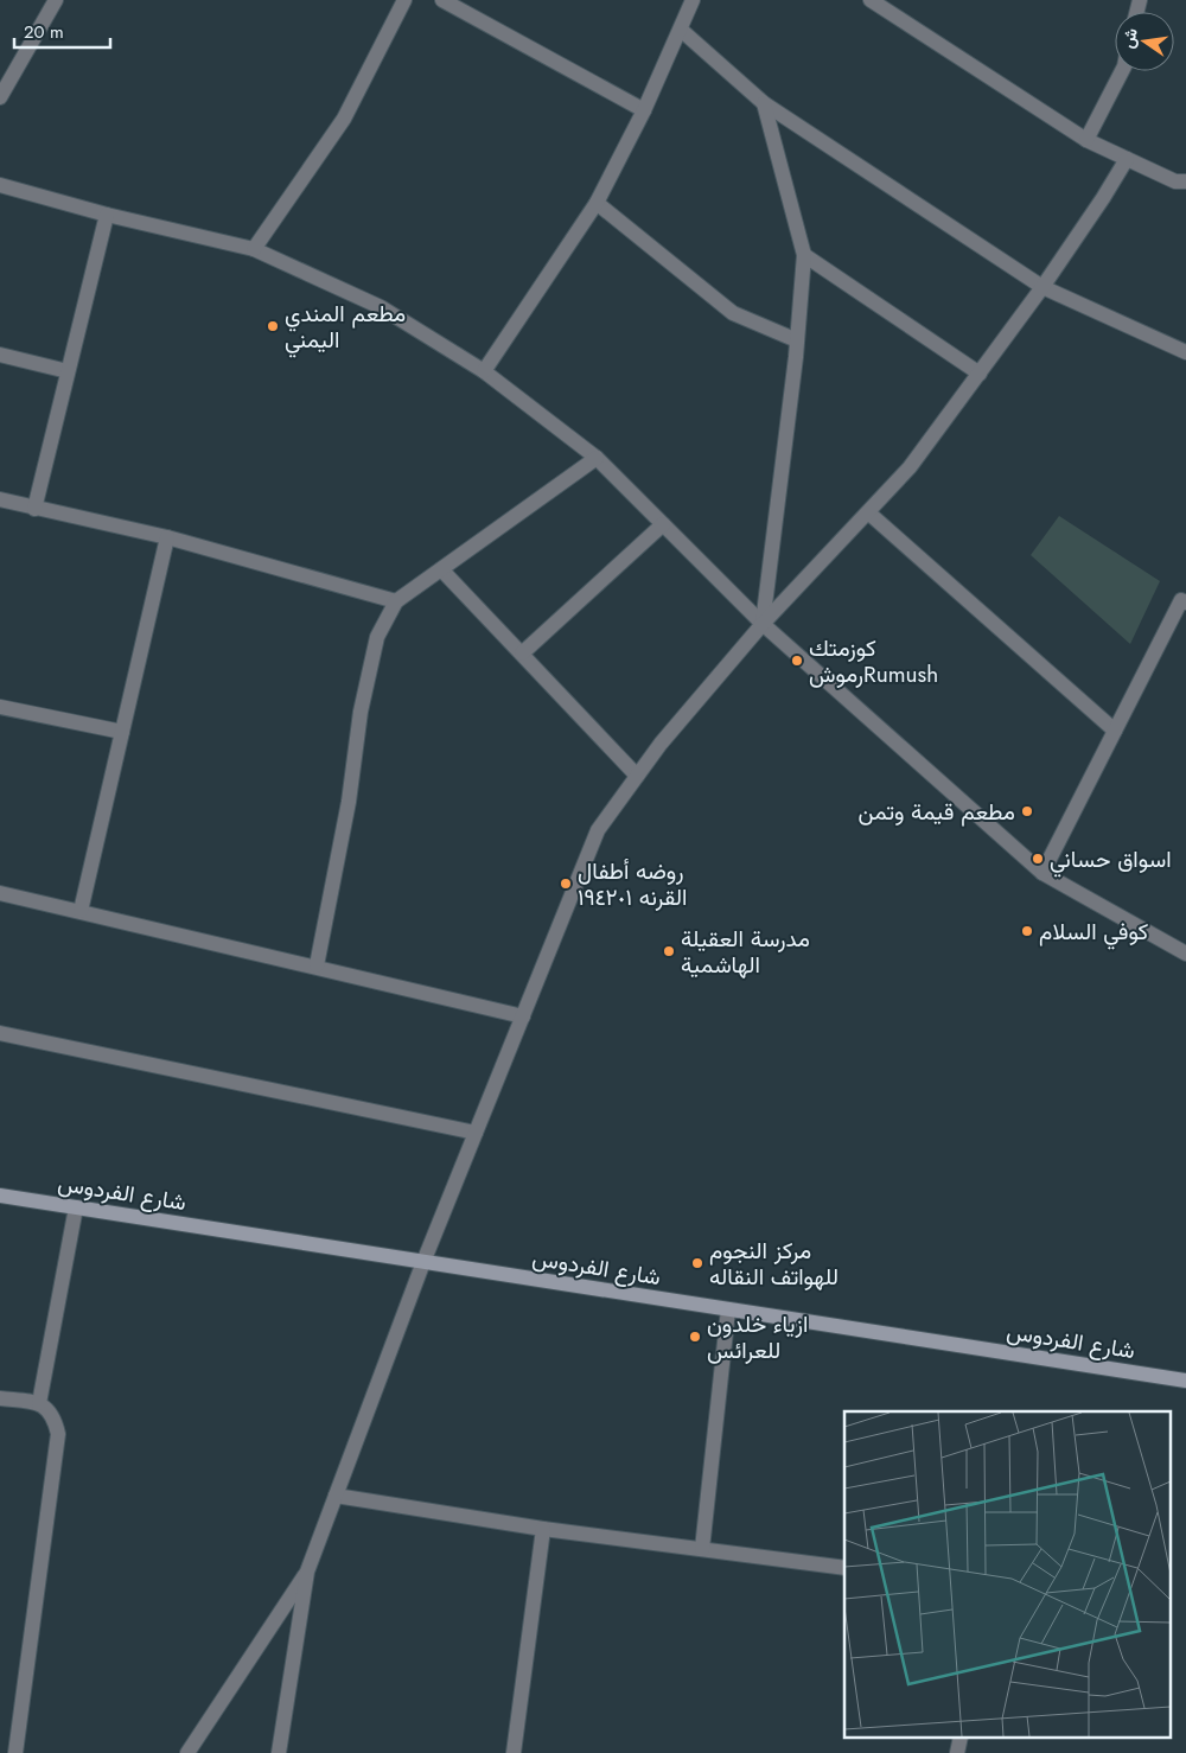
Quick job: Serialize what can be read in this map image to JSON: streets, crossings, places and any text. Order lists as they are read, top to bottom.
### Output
{
  "streets": {
    "street": ["شارع الفردوس"]
  },
  "places": [
    "مطعم المندي اليمني",
    "كوزمتك رموشRumush",
    "مطعم قيمة وتمن",
    "اسواق حساني",
    "روضه أطفال القرنه ١٩٤٢٠١",
    "كوفي السلام",
    "مدرسة العقيلة الهاشمية",
    "مركز النجوم للهواتف النقاله",
    "ازياء خلدون للعرائس"
  ],
  "scale_bar": "20 m",
  "north": "left"
}
